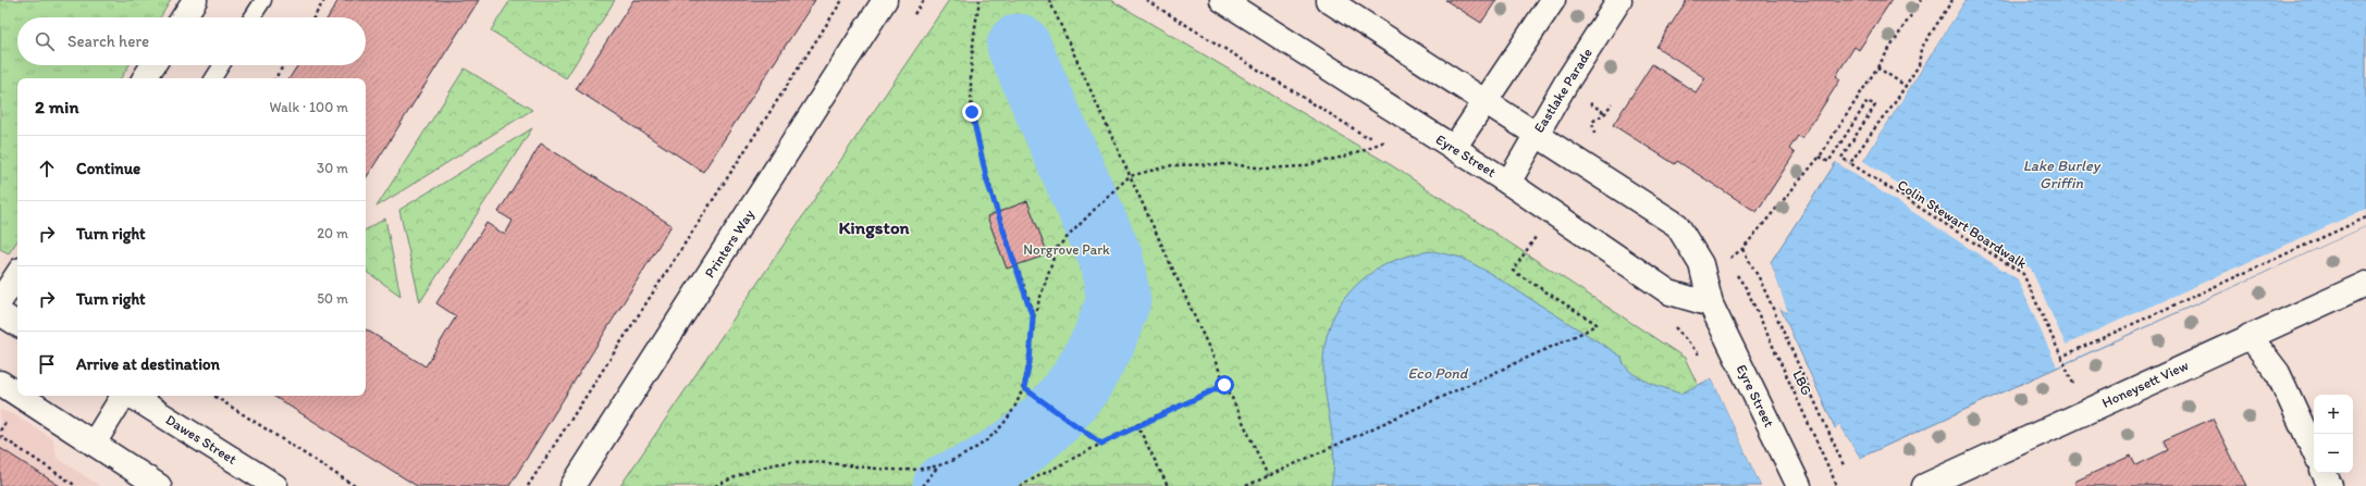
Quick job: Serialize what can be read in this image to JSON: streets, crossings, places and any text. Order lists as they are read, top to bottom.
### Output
{
  "streets": {
    "street": [
      "Eastlake Parade",
      "Eyre Street",
      "Printers Way",
      "Honeysett View",
      "Dawes Street"
    ],
    "path": ["Colin Stewart Boardwalk", "LBG"]
  },
  "crossings": [
    ["Eastlake Parade", "Eyre Street"]
  ],
  "districts": ["Kingston"],
  "water": ["Lake Burley Griffin", "Eco Pond"],
  "parks": ["Norgrove Park"],
  "page": {
    "search": "Search here",
    "heading": ["2 min", "Walk · 100 m"],
    "list": [
      ["Continue", "30 m"],
      ["Turn right", "20 m"],
      ["Turn right", "50 m"],
      "Arrive at destination"
    ],
    "map_buttons": ["+", "−"]
  }
}
